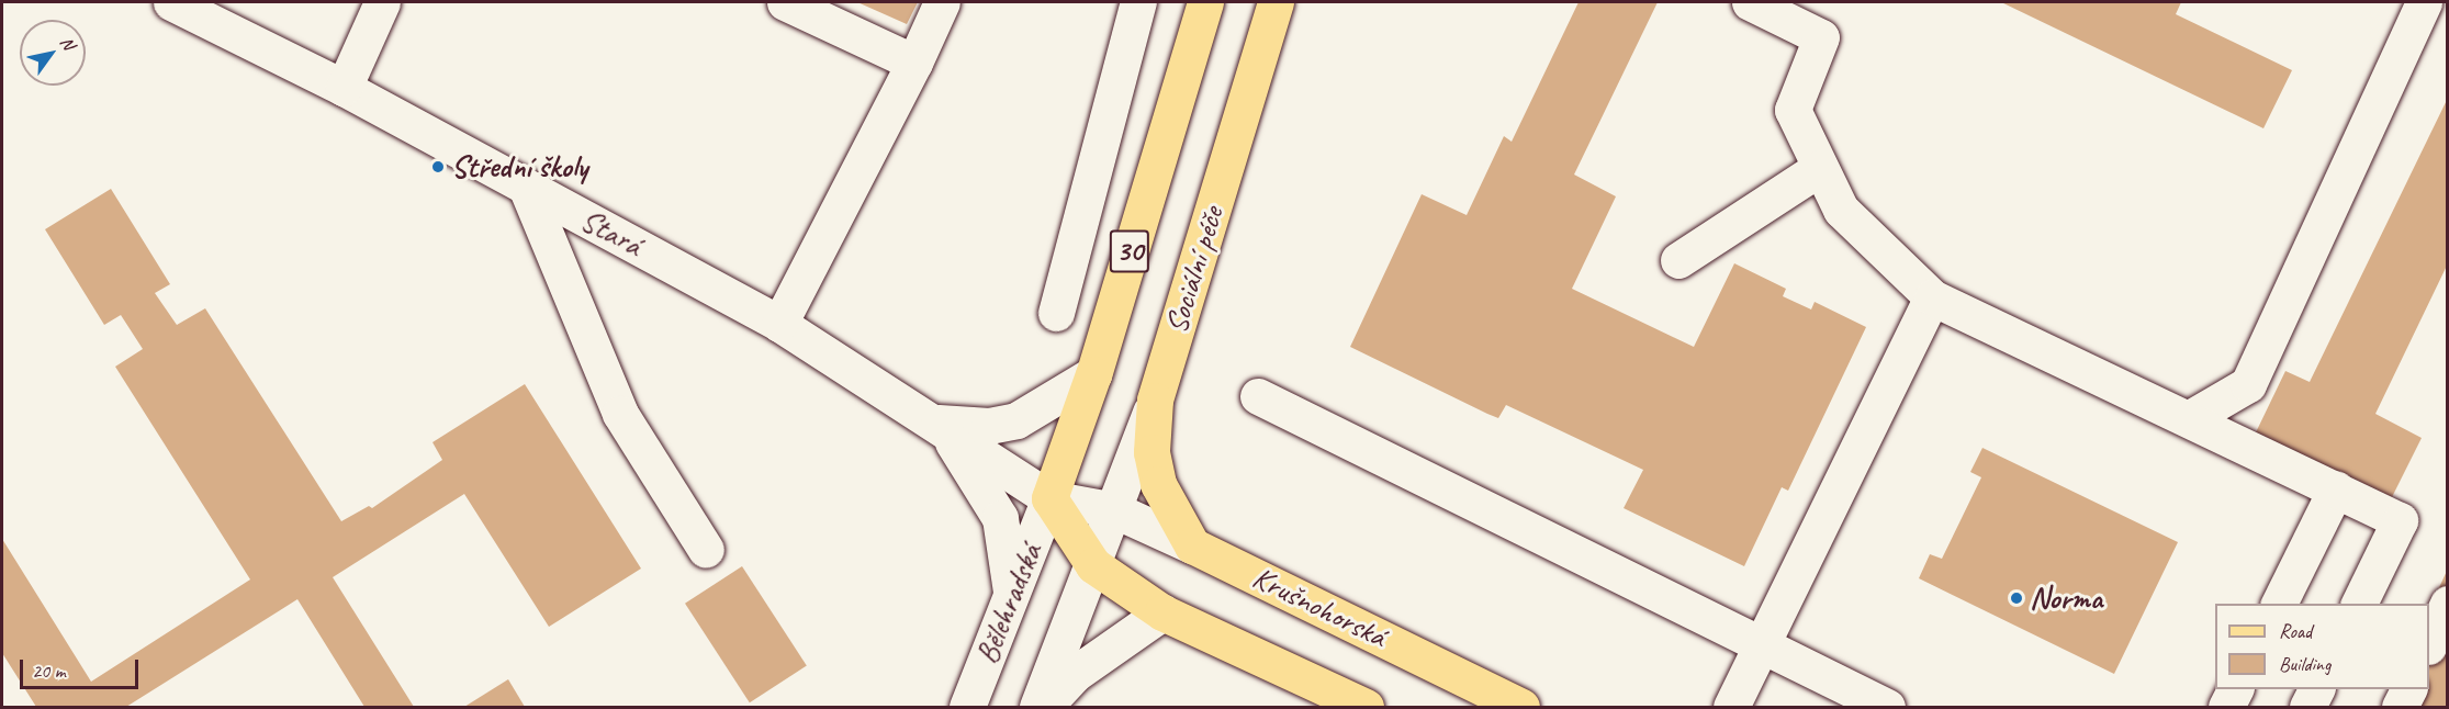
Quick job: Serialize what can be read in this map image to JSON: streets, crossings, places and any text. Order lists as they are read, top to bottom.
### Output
{
  "streets": {
    "main road": ["30", "Sociální péče", "Krušnohorská"],
    "street": ["Stará", "Bělehradská"]
  },
  "crossings": [
    ["Stará", "30"],
    ["Stará", "Bělehradská"],
    ["Stará", "Krušnohorská"],
    ["30", "Sociální péče"],
    ["30", "Bělehradská"],
    ["30", "Krušnohorská"],
    ["Sociální péče", "Bělehradská"],
    ["Sociální péče", "Krušnohorská"],
    ["Bělehradská", "Krušnohorská"]
  ],
  "places": ["Střední školy", "Norma"],
  "legend": ["Road", "Building"],
  "scale_bar": "20 m",
  "north": "top right"
}
